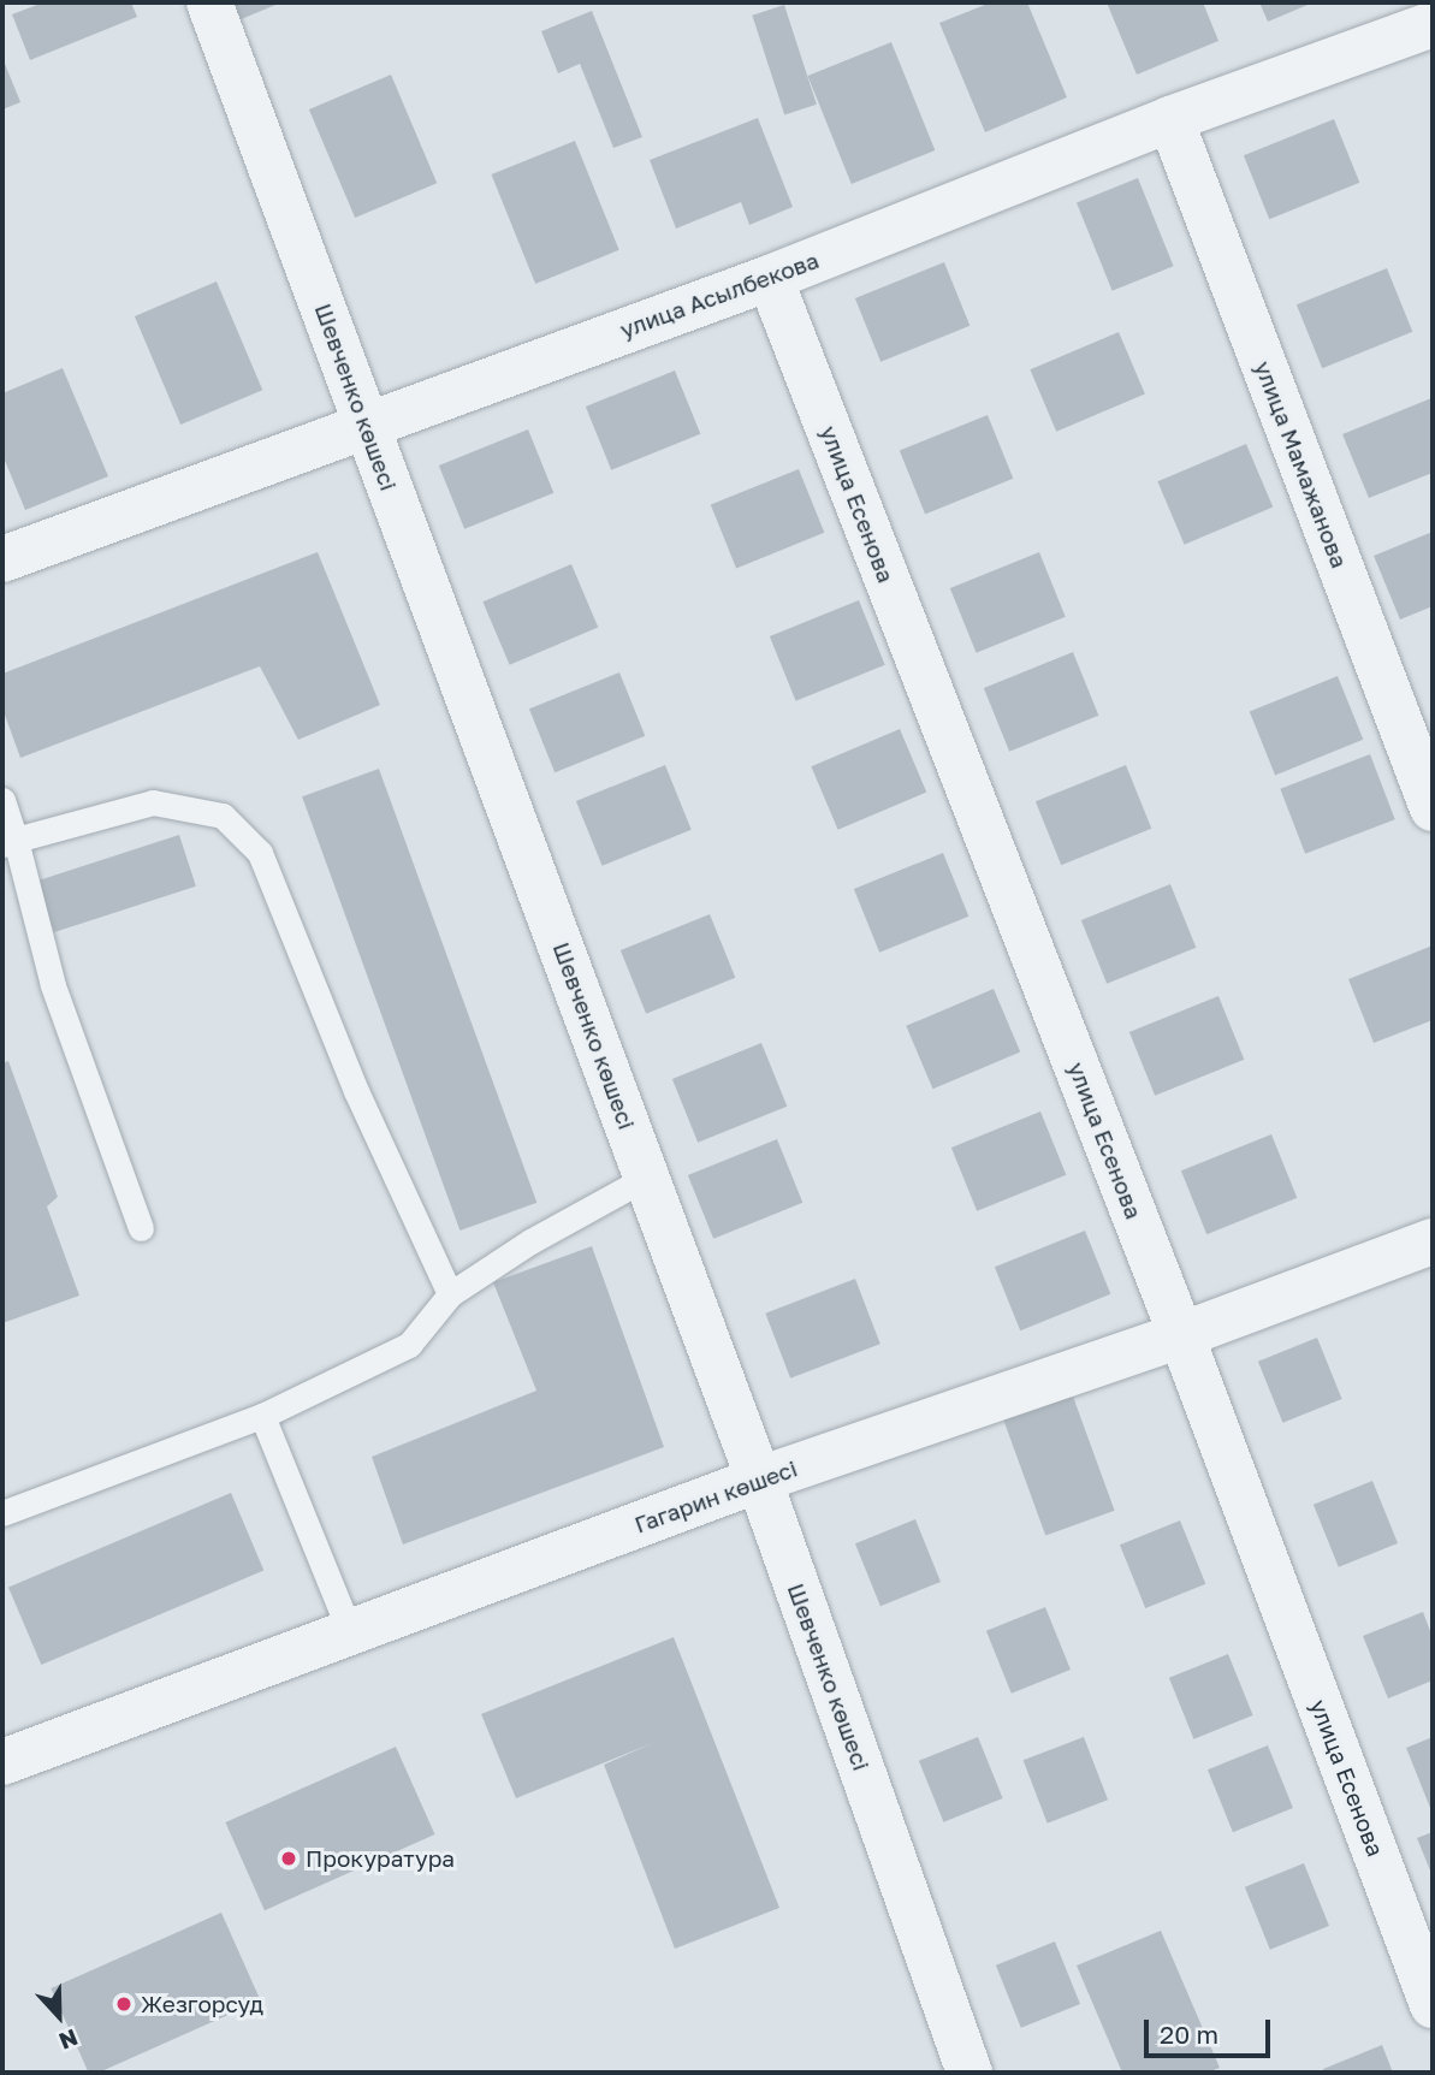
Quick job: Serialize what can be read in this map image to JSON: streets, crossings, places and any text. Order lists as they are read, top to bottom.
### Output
{
  "streets": {
    "street": [
      "улица Асылбекова",
      "Шевченко көшесі",
      "улица Мамажанова",
      "улица Есенова",
      "Гагарин көшесі"
    ]
  },
  "crossings": [
    ["улица Асылбекова", "Шевченко көшесі"],
    ["улица Асылбекова", "улица Мамажанова"],
    ["улица Асылбекова", "улица Есенова"],
    ["Шевченко көшесі", "Гагарин көшесі"],
    ["улица Есенова", "Гагарин көшесі"]
  ],
  "places": ["Прокуратура", "Жезгорсуд"],
  "scale_bar": "20 m",
  "north": "bottom"
}
